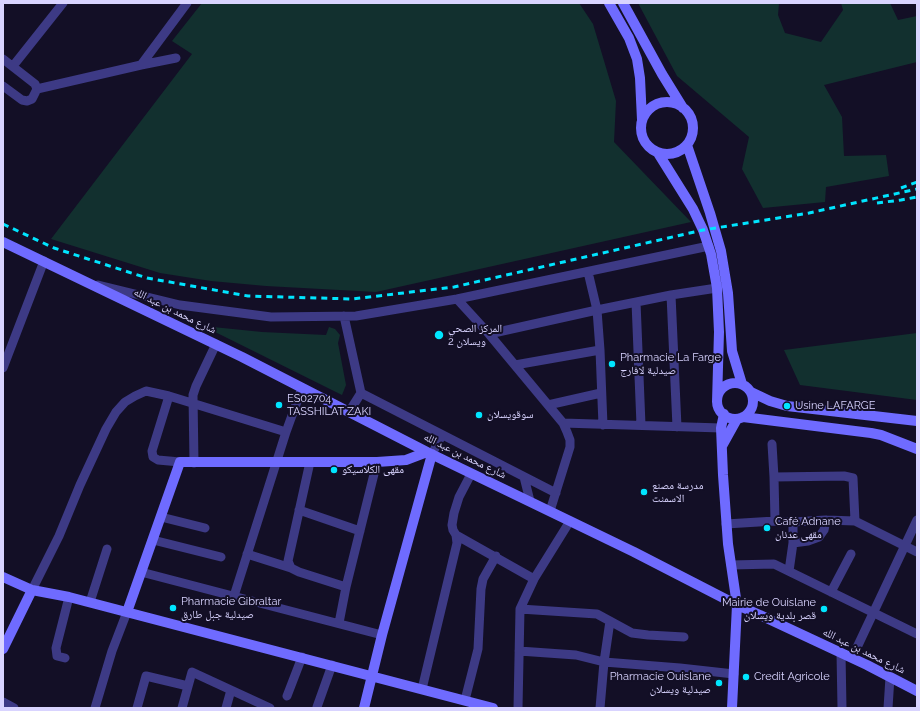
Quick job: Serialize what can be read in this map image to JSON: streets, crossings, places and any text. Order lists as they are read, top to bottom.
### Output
{
  "streets": {
    "street": ["شارع محمد بن عبد الله"]
  },
  "places": [
    "المركز الصحي ويسلان 2",
    "Pharmacie La Farge صيدلية لافارج",
    "ES02704 TASSHILAT ZAKI",
    "Usine LAFARGE",
    "سوقويسلان",
    "مقهى الكلاسيكو",
    "مدرسة مصنع الاسمنت",
    "Café Adnane مقهى عدنان",
    "Pharmacie Gibraltar صيدلية جبل طارق",
    "Mairie de Ouislane قصر بلدية ويسلان",
    "Credit Agricole",
    "Pharmacie Ouislane صيدلية ويسلان"
  ]
}
